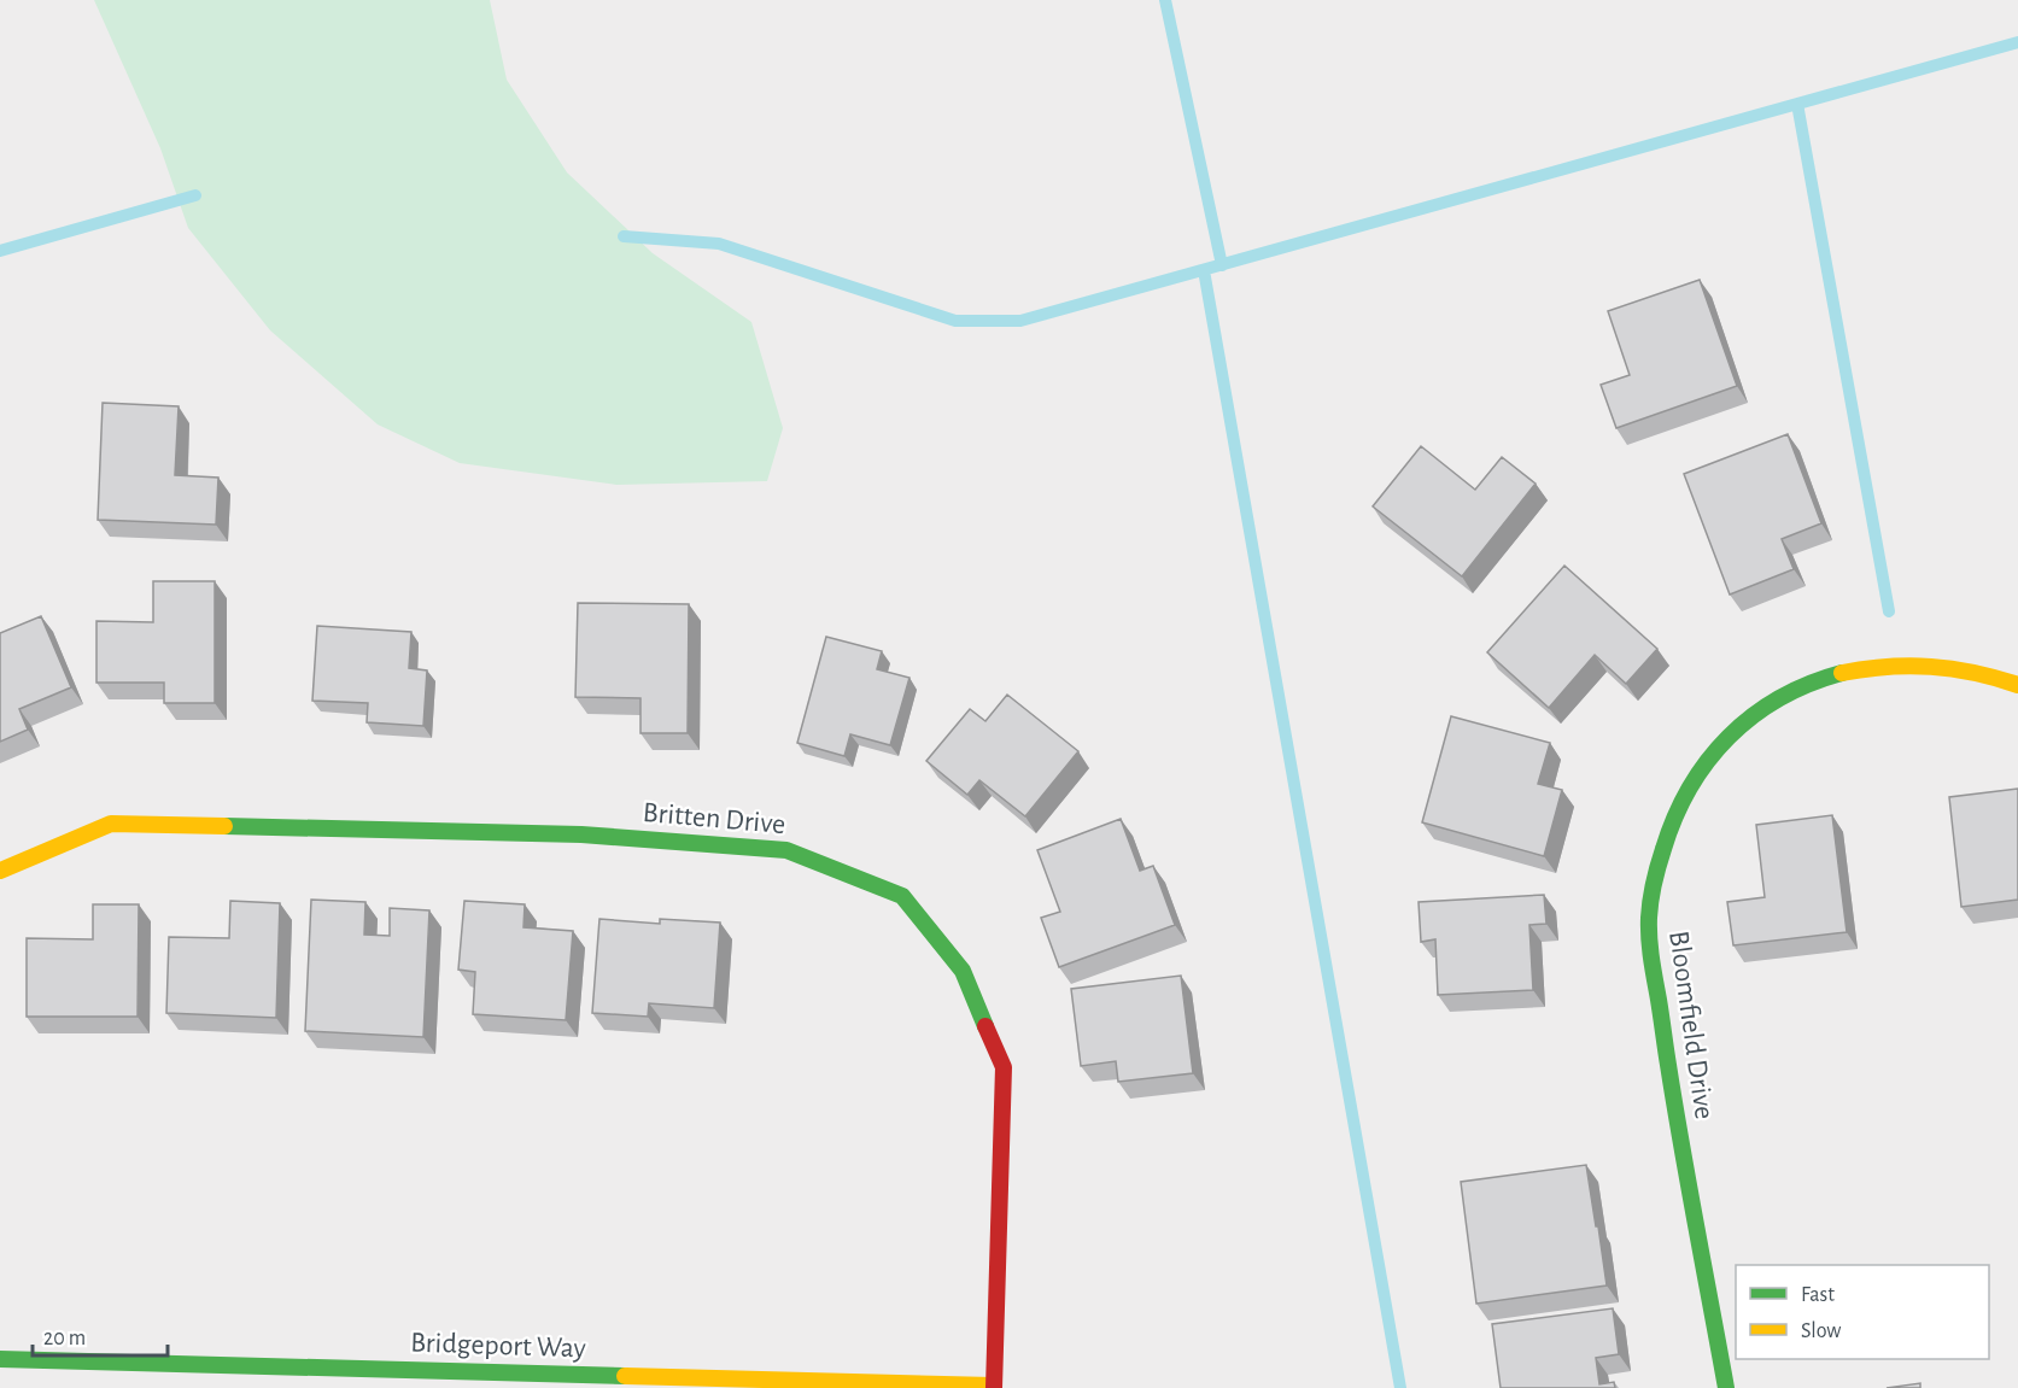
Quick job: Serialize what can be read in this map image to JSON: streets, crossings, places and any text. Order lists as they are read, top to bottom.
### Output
{
  "streets": {
    "street": ["Britten Drive", "Bloomfield Drive", "Bridgeport Way"]
  },
  "crossings": [
    ["Britten Drive", "Bridgeport Way"]
  ],
  "legend": ["Fast", "Slow"],
  "scale_bar": "20 m"
}
